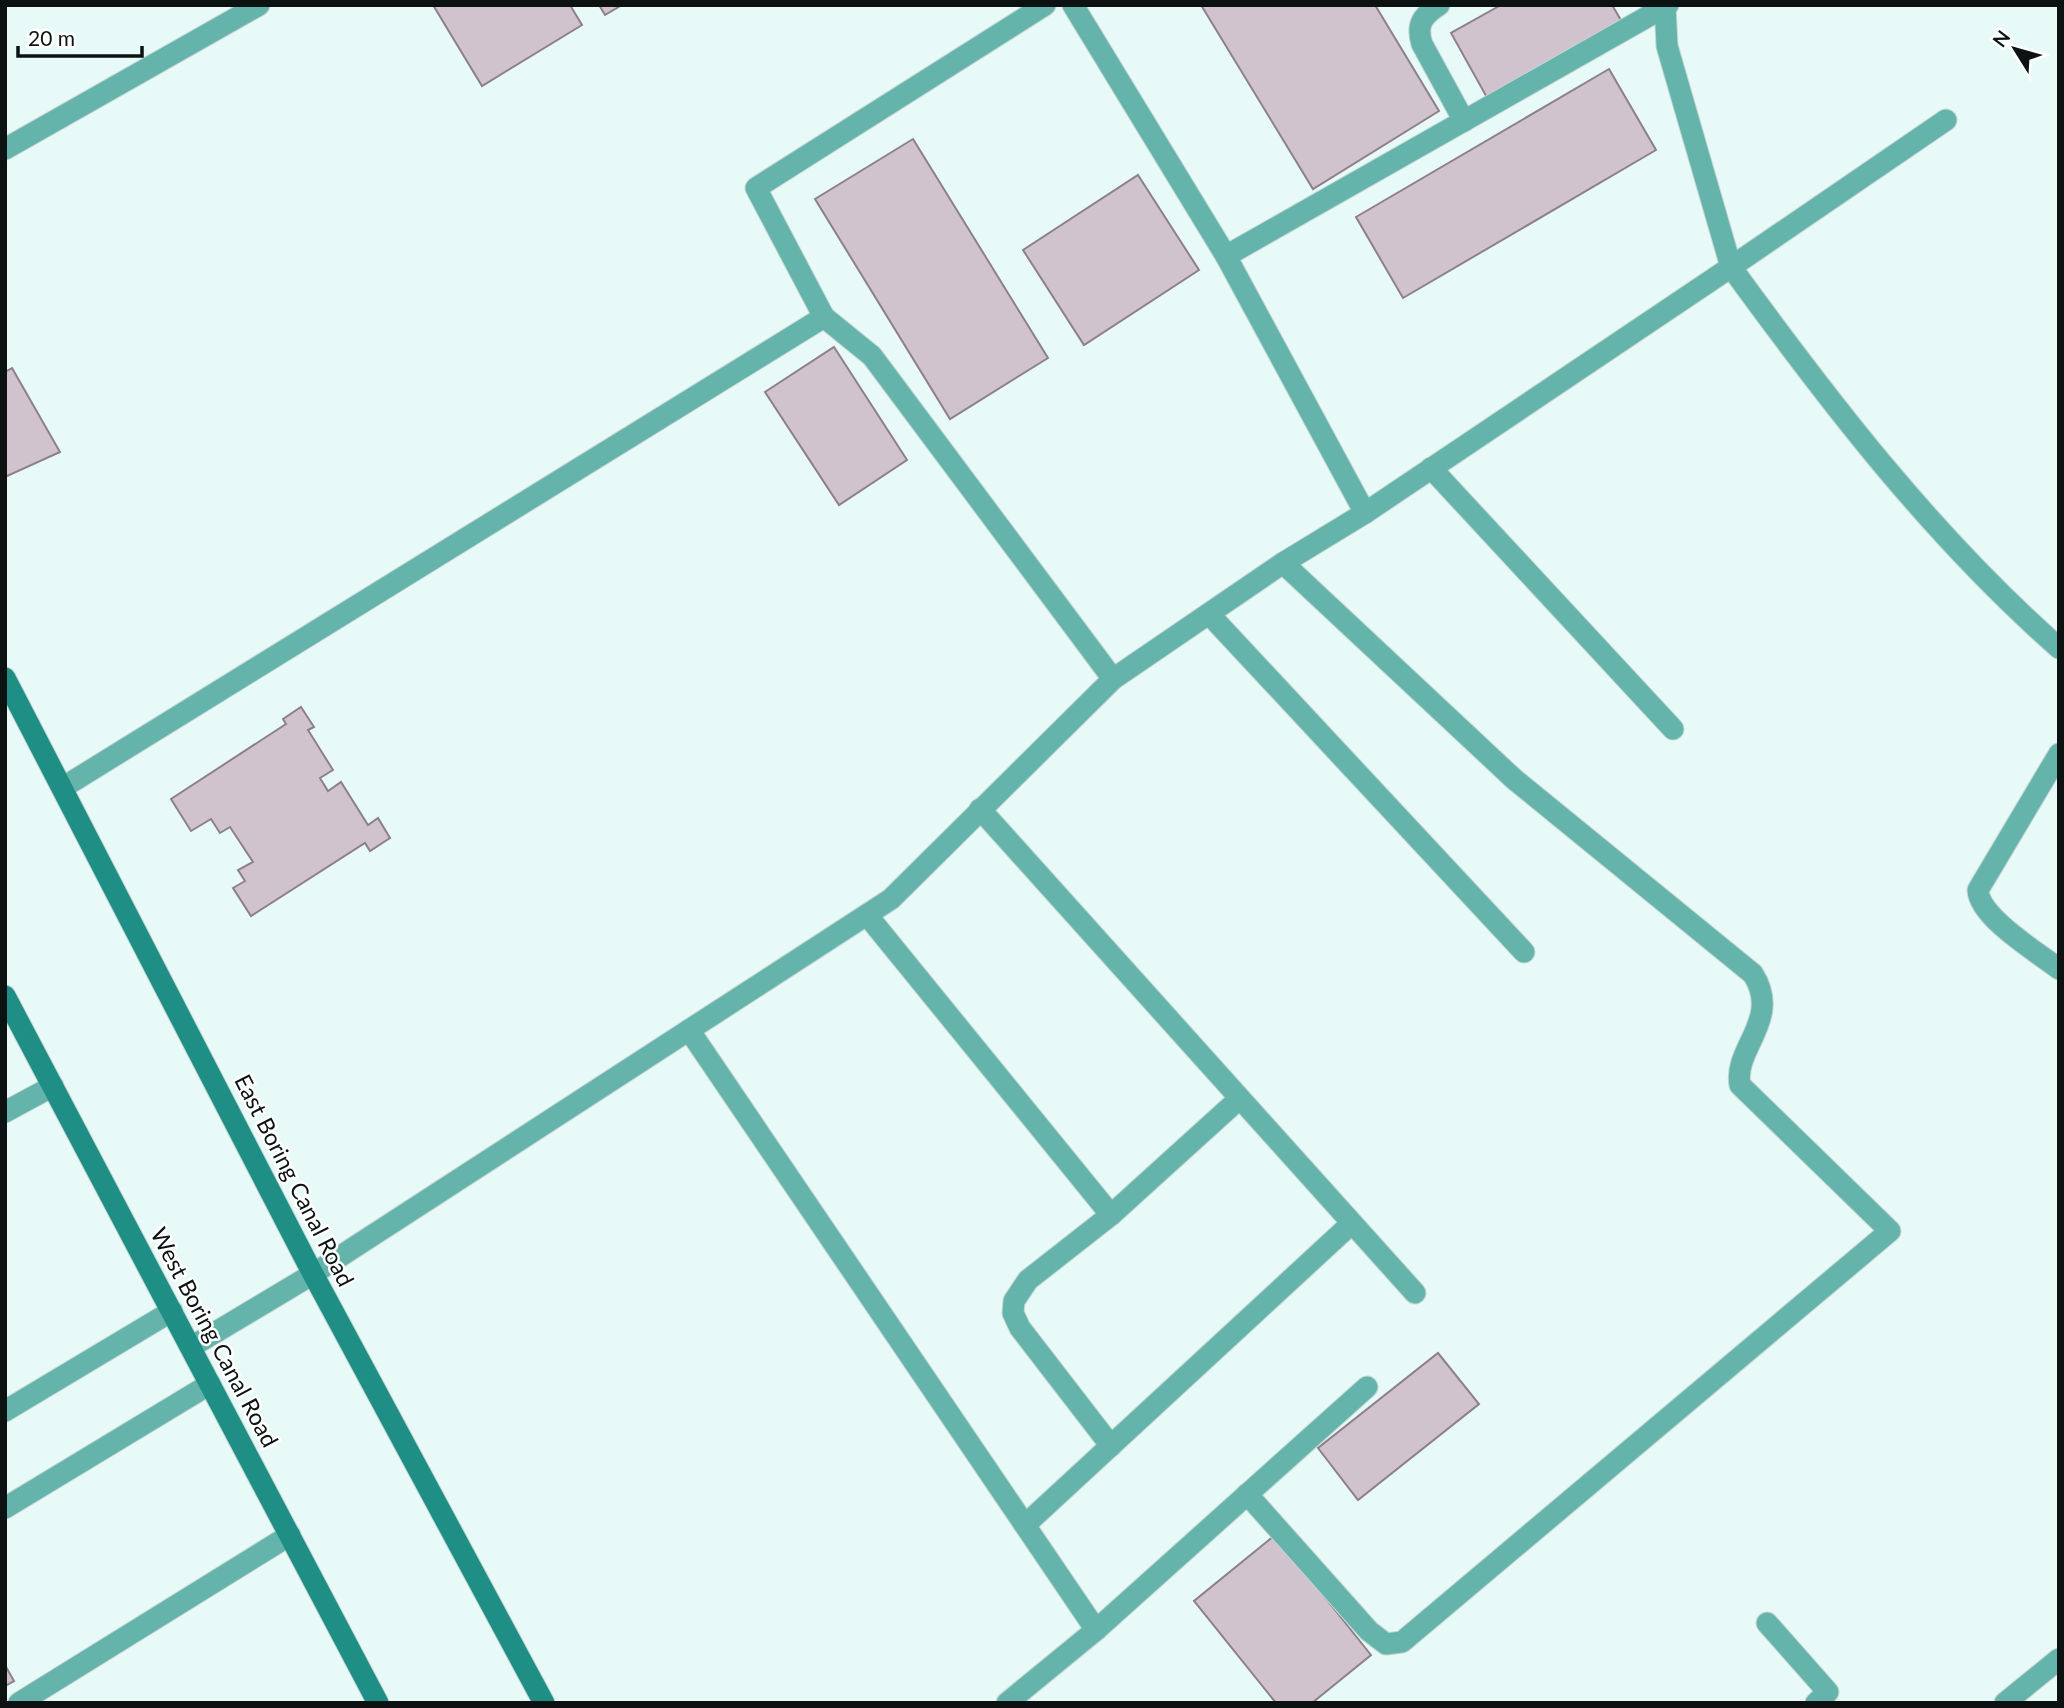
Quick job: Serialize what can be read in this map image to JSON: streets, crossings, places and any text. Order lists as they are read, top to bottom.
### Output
{
  "streets": {
    "main road": ["East Boring Canal Road", "West Boring Canal Road"]
  },
  "scale_bar": "20 m",
  "north": "top left"
}
